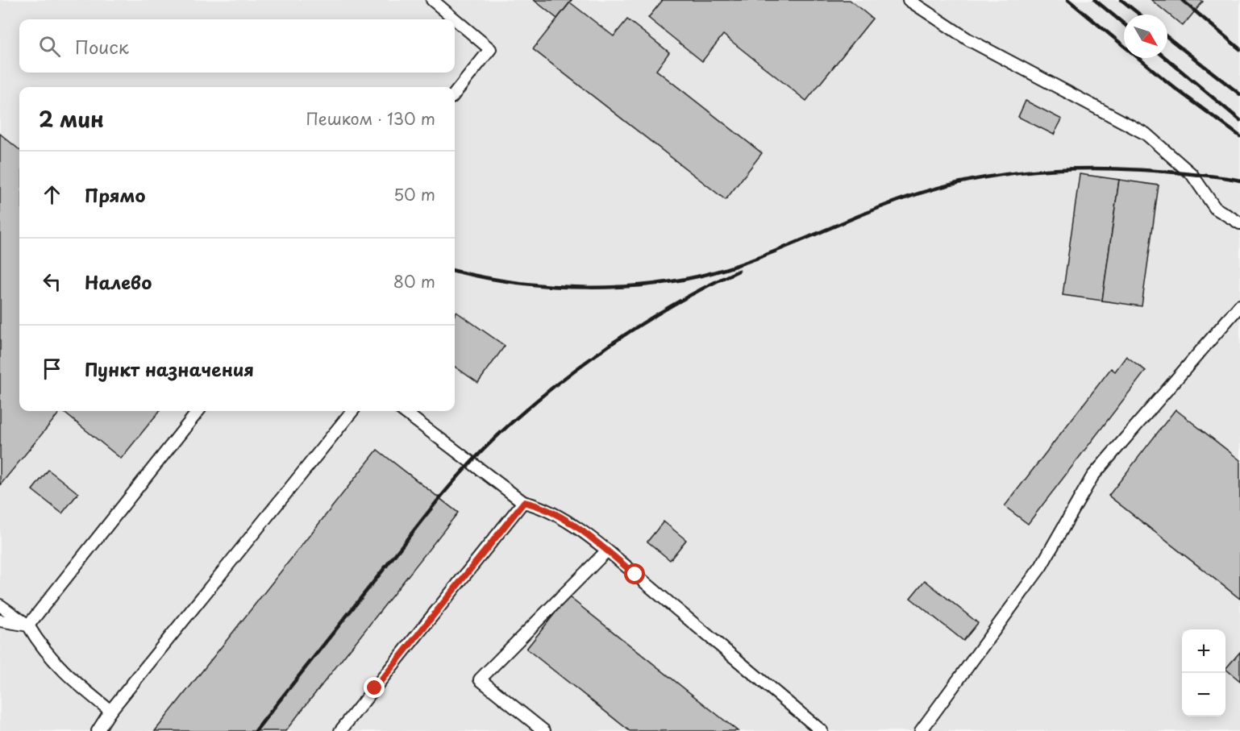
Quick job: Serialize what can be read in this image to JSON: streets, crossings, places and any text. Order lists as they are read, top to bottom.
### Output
{
  "north": "bottom right",
  "page": {
    "search": "Поиск",
    "heading": ["2 мин", "Пешком · 130 m"],
    "list": [
      ["Прямо", "50 m"],
      ["Налево", "80 m"],
      "Пункт назначения"
    ],
    "map_buttons": ["+", "−"]
  }
}
